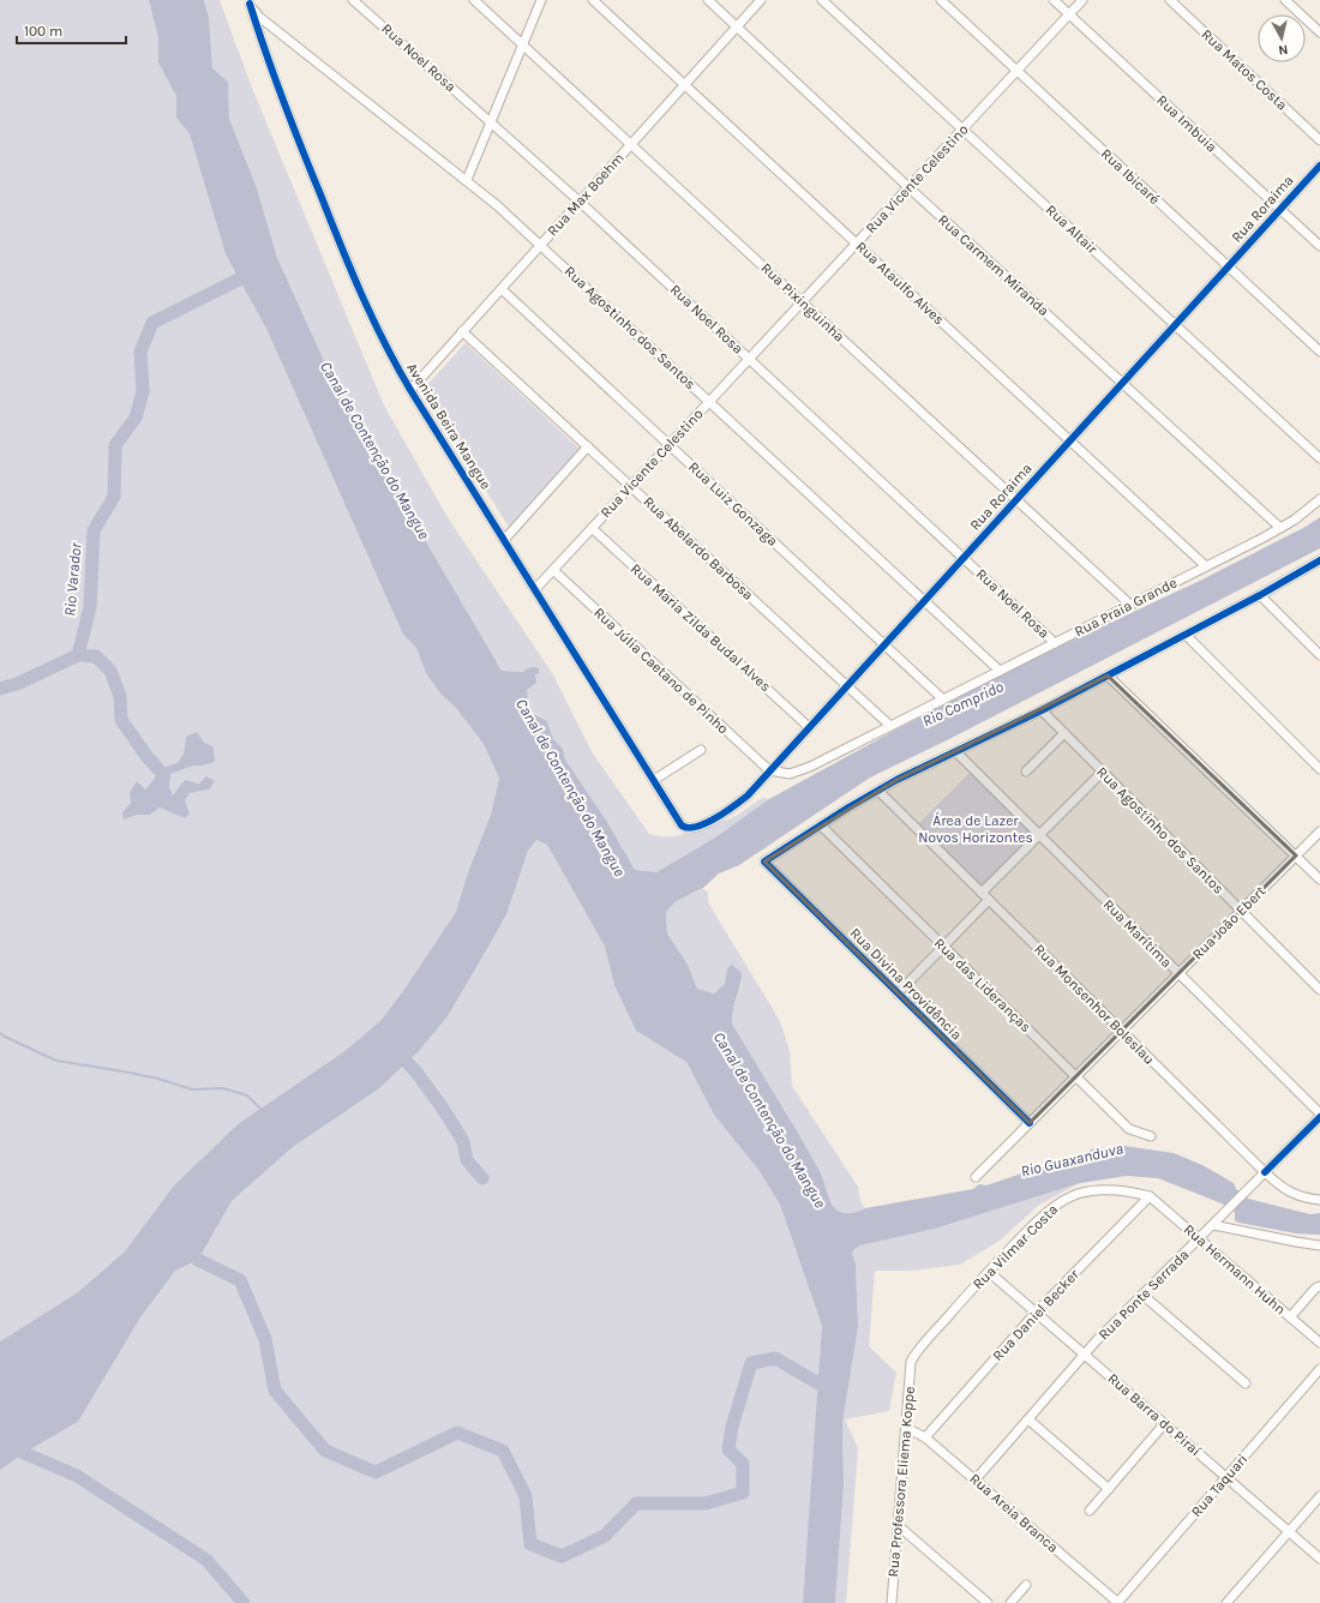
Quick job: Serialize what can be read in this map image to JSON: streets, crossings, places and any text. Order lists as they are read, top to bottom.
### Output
{
  "streets": {
    "street": [
      "Rua Noel Rosa",
      "Rua Matos Costa",
      "Rua Imbuia",
      "Rua Ibicaré",
      "Rua Vicente Celestino",
      "Rua Max Boehm",
      "Rua Roraima",
      "Rua Altair",
      "Rua Carmem Miranda",
      "Rua Ataulfo Alves",
      "Rua Pixinguinha",
      "Rua Agostinho dos Santos",
      "Avenida Beira Mangue",
      "Rua Luiz Gonzaga",
      "Rua Abelardo Barbosa",
      "Rua Praia Grande",
      "Rua Maria Zilda Budal Alves",
      "Rua Júlia Caetano de Pinho",
      "Rua João Ebert",
      "Rua Marítima",
      "Rua Divina Providência",
      "Rua das Lideranças",
      "Rua Monsenhor Boleslau",
      "Rua Vilmar Costa",
      "Rua Hermann Huhn",
      "Rua Ponte Serrada",
      "Rua Daniel Becker",
      "Rua Barra do Piraí",
      "Rua Professora Eliema Koppe",
      "Rua Taquari",
      "Rua Areia Branca"
    ]
  },
  "crossings": [
    ["Rua Noel Rosa", "Rua Vicente Celestino"],
    ["Rua Noel Rosa", "Rua Max Boehm"],
    ["Rua Noel Rosa", "Rua Roraima"],
    ["Rua Noel Rosa", "Rua Praia Grande"],
    ["Rua Imbuia", "Rua Vicente Celestino"],
    ["Rua Imbuia", "Rua Roraima"],
    ["Rua Ibicaré", "Rua Vicente Celestino"],
    ["Rua Ibicaré", "Rua Roraima"],
    ["Rua Vicente Celestino", "Rua Altair"],
    ["Rua Vicente Celestino", "Rua Carmem Miranda"],
    ["Rua Vicente Celestino", "Rua Ataulfo Alves"],
    ["Rua Vicente Celestino", "Rua Pixinguinha"],
    ["Rua Vicente Celestino", "Rua Agostinho dos Santos"],
    ["Rua Vicente Celestino", "Avenida Beira Mangue"],
    ["Rua Vicente Celestino", "Rua Luiz Gonzaga"],
    ["Rua Vicente Celestino", "Rua Abelardo Barbosa"],
    ["Rua Vicente Celestino", "Rua Maria Zilda Budal Alves"],
    ["Rua Vicente Celestino", "Rua Júlia Caetano de Pinho"],
    ["Rua Max Boehm", "Rua Carmem Miranda"],
    ["Rua Max Boehm", "Rua Ataulfo Alves"],
    ["Rua Max Boehm", "Rua Pixinguinha"],
    ["Rua Max Boehm", "Rua Agostinho dos Santos"],
    ["Rua Max Boehm", "Avenida Beira Mangue"],
    ["Rua Max Boehm", "Rua Luiz Gonzaga"],
    ["Rua Max Boehm", "Rua Abelardo Barbosa"],
    ["Rua Roraima", "Rua Altair"],
    ["Rua Roraima", "Rua Carmem Miranda"],
    ["Rua Roraima", "Rua Ataulfo Alves"],
    ["Rua Roraima", "Rua Pixinguinha"],
    ["Rua Roraima", "Rua Agostinho dos Santos"],
    ["Rua Roraima", "Avenida Beira Mangue"],
    ["Rua Roraima", "Rua Luiz Gonzaga"],
    ["Rua Roraima", "Rua Abelardo Barbosa"],
    ["Rua Roraima", "Rua Praia Grande"],
    ["Rua Roraima", "Rua Maria Zilda Budal Alves"],
    ["Rua Roraima", "Rua Júlia Caetano de Pinho"],
    ["Rua Carmem Miranda", "Rua Praia Grande"],
    ["Rua Ataulfo Alves", "Rua Praia Grande"],
    ["Rua Pixinguinha", "Rua Praia Grande"],
    ["Rua Agostinho dos Santos", "Avenida Beira Mangue"],
    ["Rua Agostinho dos Santos", "Rua Praia Grande"],
    ["Rua Agostinho dos Santos", "Rua João Ebert"],
    ["Rua Luiz Gonzaga", "Rua Praia Grande"],
    ["Rua Abelardo Barbosa", "Rua Praia Grande"],
    ["Rua Praia Grande", "Rua Júlia Caetano de Pinho"],
    ["Rua João Ebert", "Rua Marítima"],
    ["Rua João Ebert", "Rua Divina Providência"],
    ["Rua João Ebert", "Rua das Lideranças"],
    ["Rua João Ebert", "Rua Monsenhor Boleslau"],
    ["Rua Divina Providência", "Rua das Lideranças"],
    ["Rua Monsenhor Boleslau", "Rua Ponte Serrada"],
    ["Rua Vilmar Costa", "Rua Hermann Huhn"],
    ["Rua Vilmar Costa", "Rua Daniel Becker"],
    ["Rua Vilmar Costa", "Rua Barra do Piraí"],
    ["Rua Vilmar Costa", "Rua Professora Eliema Koppe"],
    ["Rua Hermann Huhn", "Rua Ponte Serrada"],
    ["Rua Hermann Huhn", "Rua Daniel Becker"],
    ["Rua Ponte Serrada", "Rua Barra do Piraí"],
    ["Rua Ponte Serrada", "Rua Areia Branca"],
    ["Rua Daniel Becker", "Rua Barra do Piraí"],
    ["Rua Daniel Becker", "Rua Areia Branca"],
    ["Rua Barra do Piraí", "Rua Taquari"],
    ["Rua Professora Eliema Koppe", "Rua Areia Branca"],
    ["Rua Taquari", "Rua Areia Branca"]
  ],
  "water": [
    "Canal de Contenção do Mangue",
    "Rio Varador",
    "Rio Comprido",
    "Rio Guaxanduva"
  ],
  "parks": ["Área de Lazer Novos Horizontes"],
  "scale_bar": "100 m",
  "north": "bottom"
}
